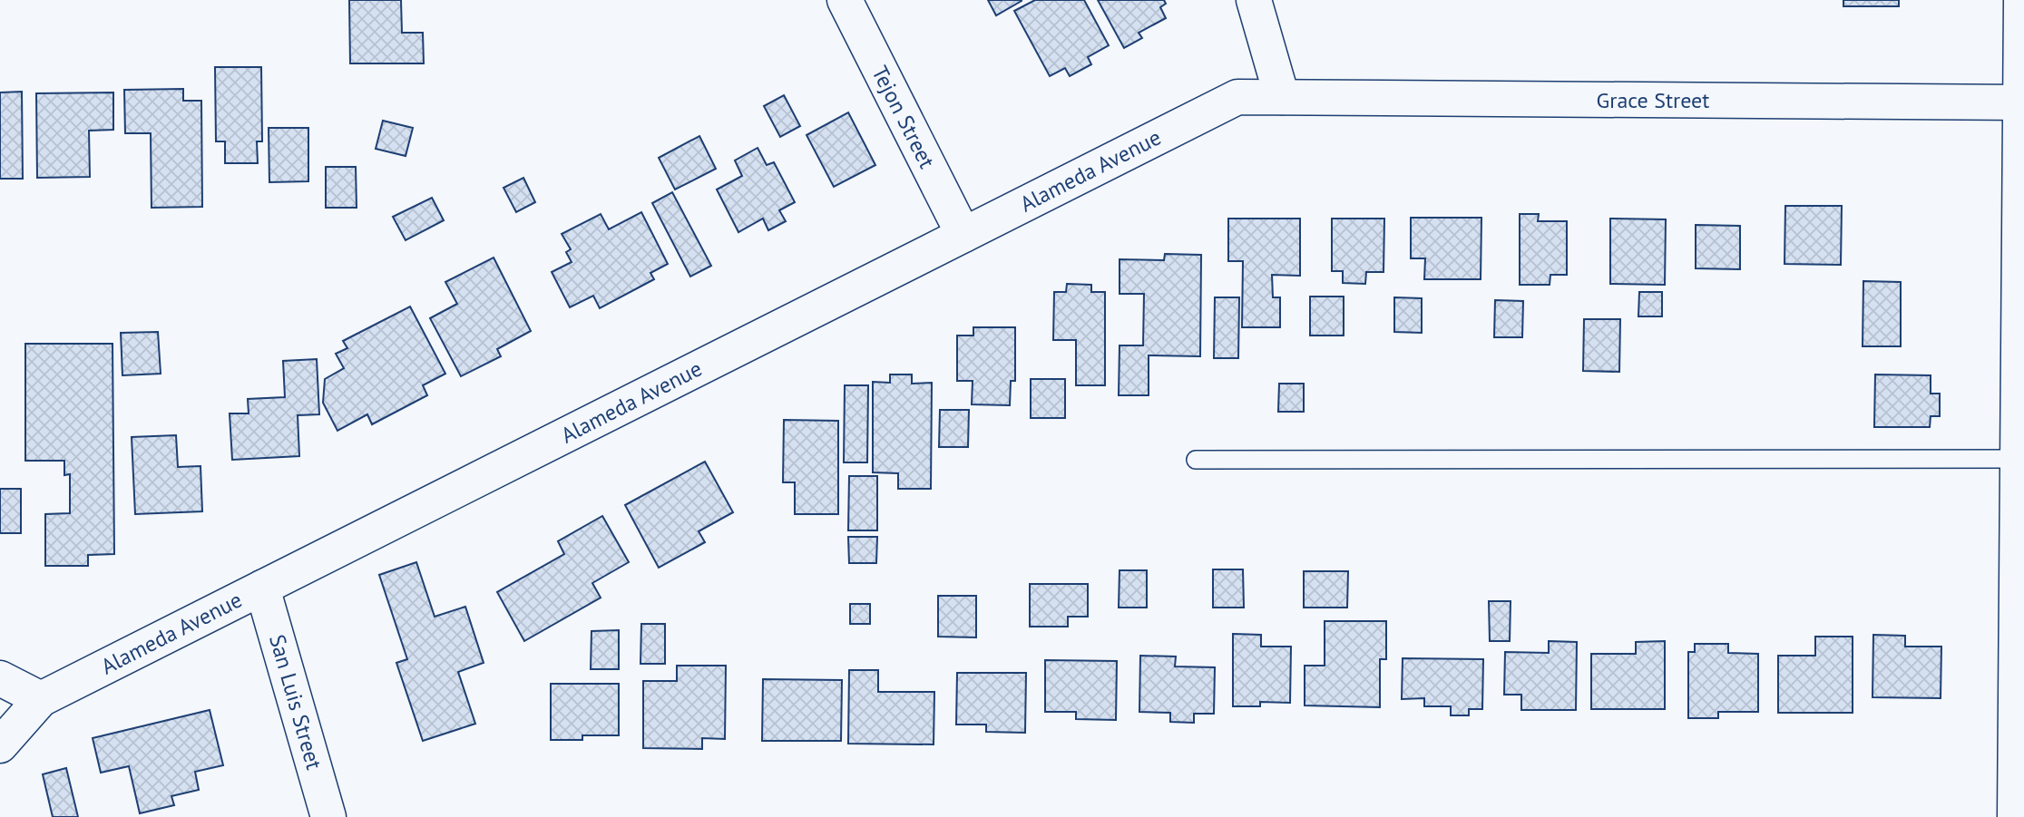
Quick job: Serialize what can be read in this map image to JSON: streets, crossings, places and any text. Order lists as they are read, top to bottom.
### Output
{
  "streets": {
    "street": [
      "Grace Street",
      "Tejon Street",
      "Alameda Avenue",
      "San Luis Street"
    ]
  },
  "crossings": [
    ["Grace Street", "Alameda Avenue"],
    ["Tejon Street", "Alameda Avenue"],
    ["Alameda Avenue", "San Luis Street"]
  ]
}
